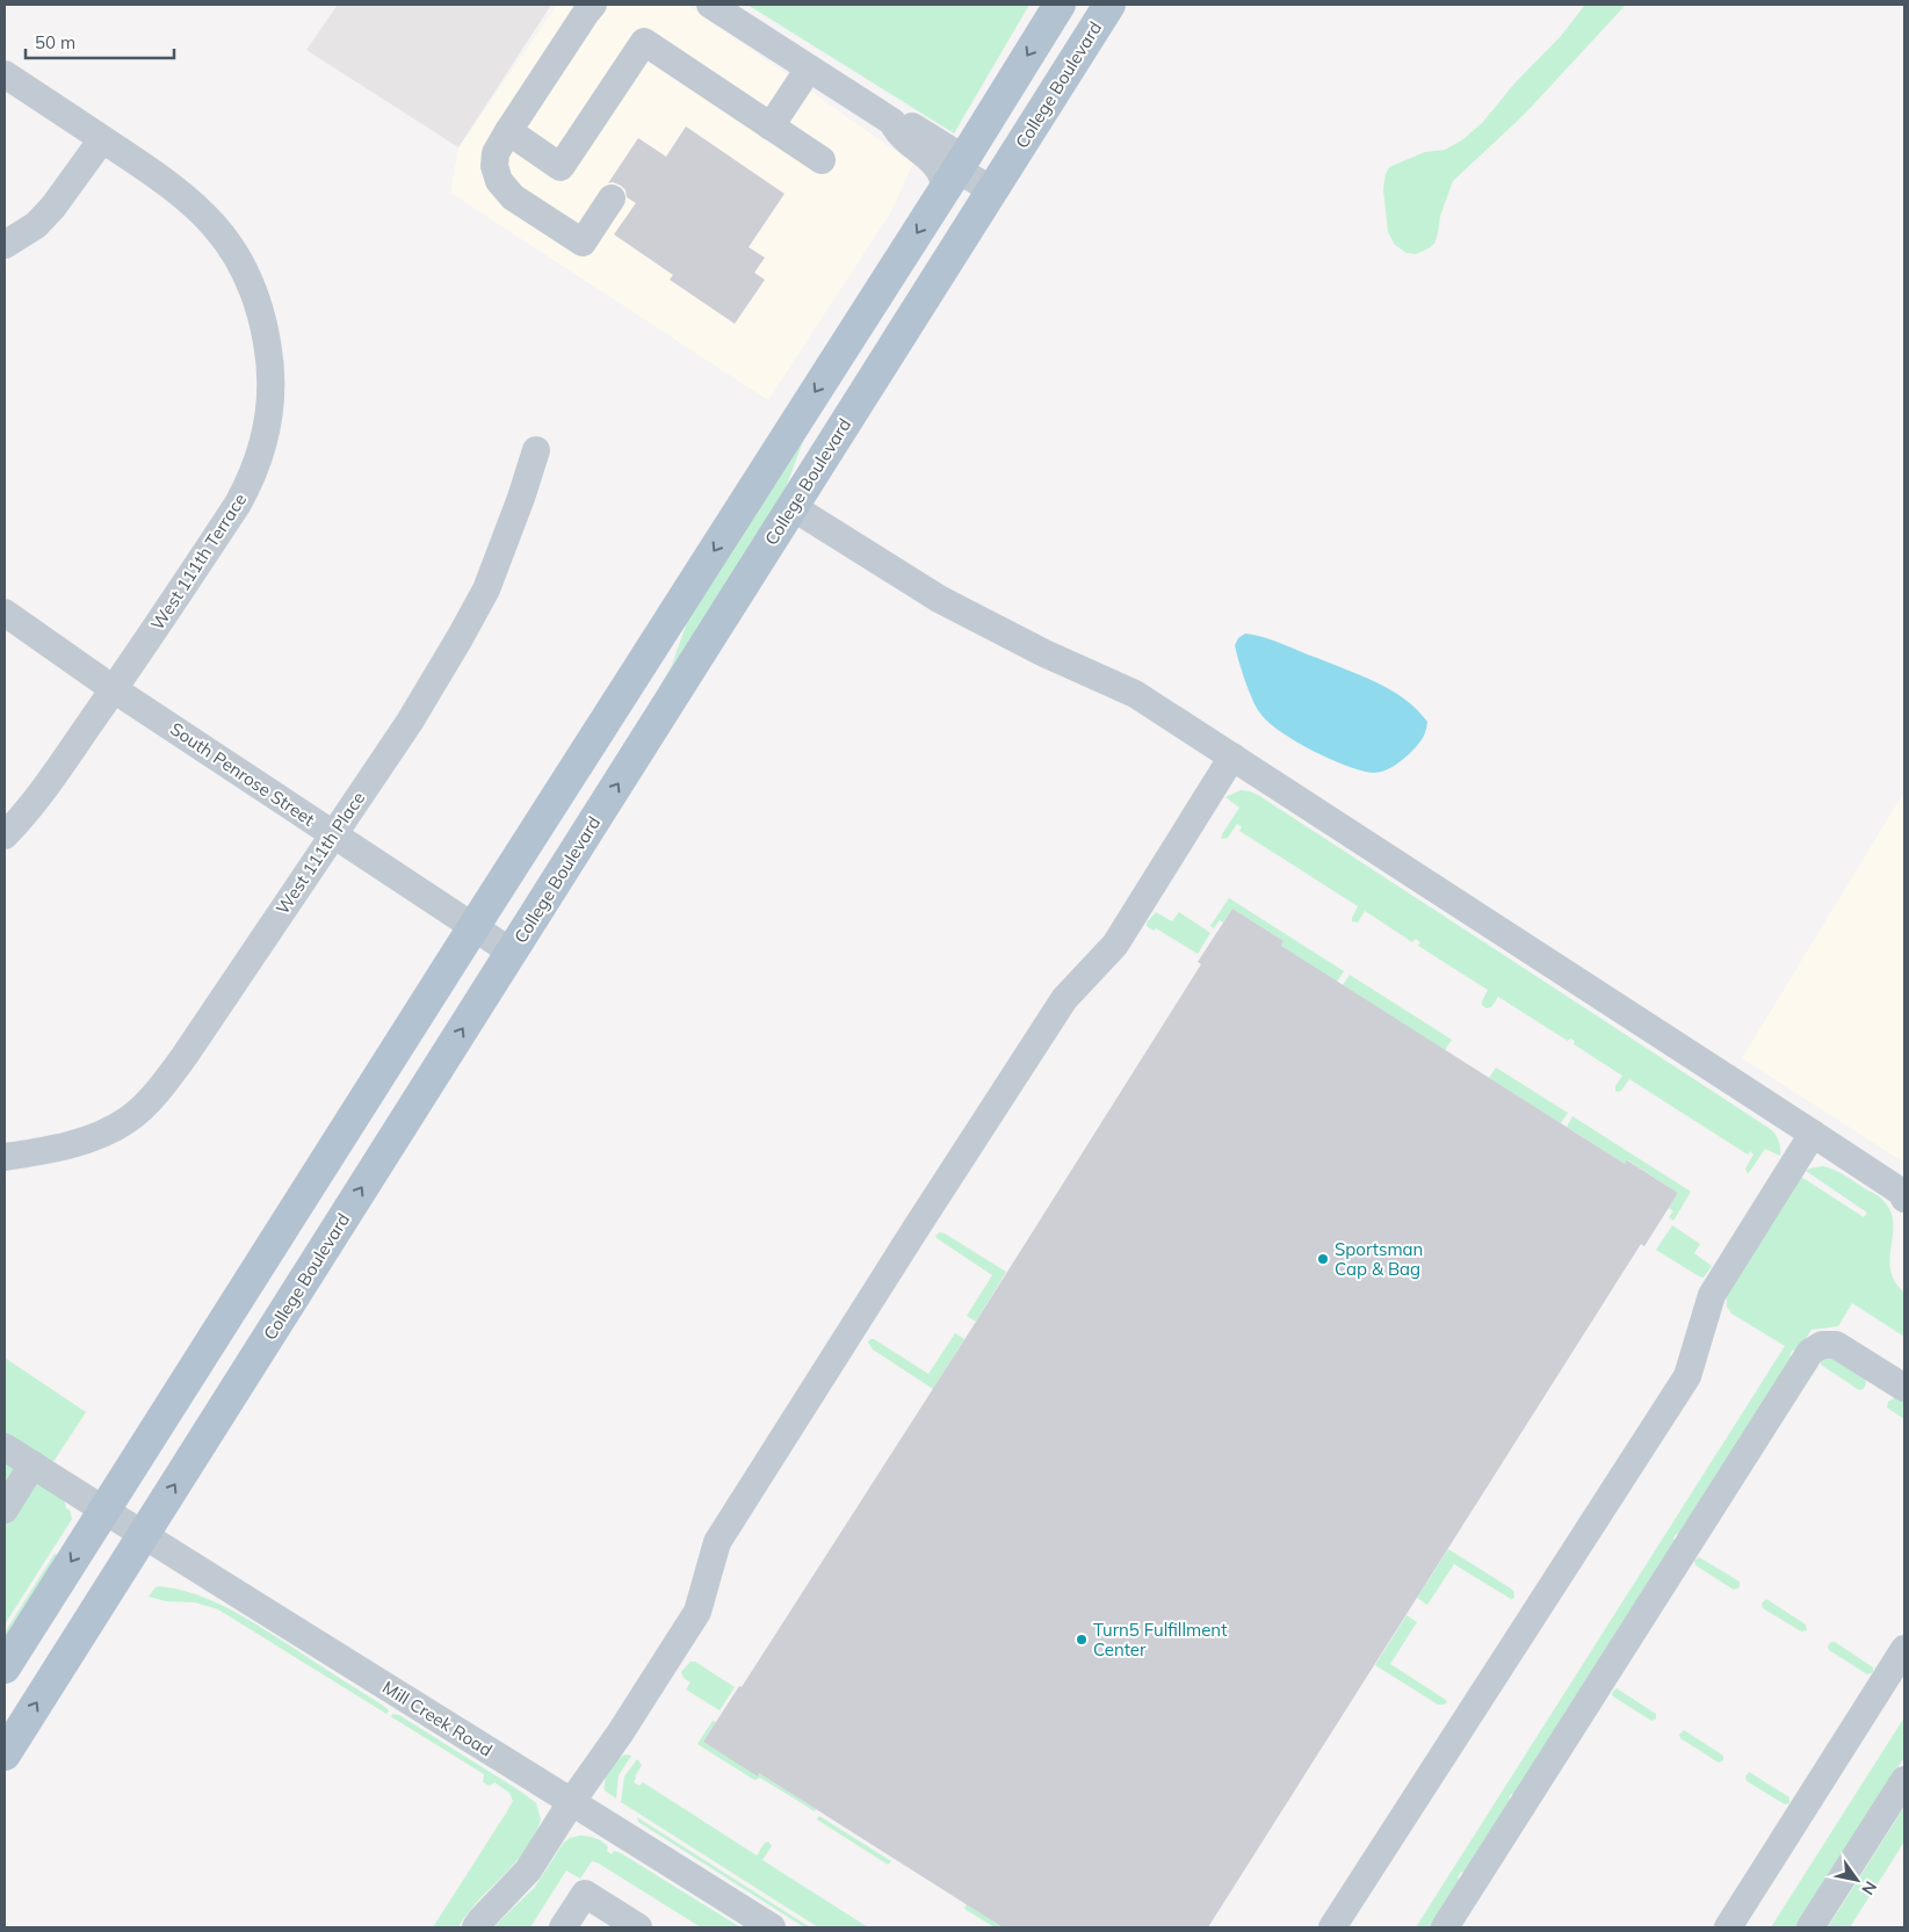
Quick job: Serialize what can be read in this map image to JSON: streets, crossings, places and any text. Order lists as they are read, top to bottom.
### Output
{
  "streets": {
    "main road": ["College Boulevard"],
    "street": [
      "West 111th Terrace",
      "South Penrose Street",
      "West 111th Place",
      "Mill Creek Road"
    ]
  },
  "crossings": [
    ["College Boulevard", "South Penrose Street"],
    ["College Boulevard", "Mill Creek Road"],
    ["West 111th Terrace", "South Penrose Street"],
    ["South Penrose Street", "West 111th Place"]
  ],
  "places": ["Sportsman Cap & Bag", "Turn5 Fulfillment Center"],
  "scale_bar": "50 m",
  "north": "bottom right"
}
